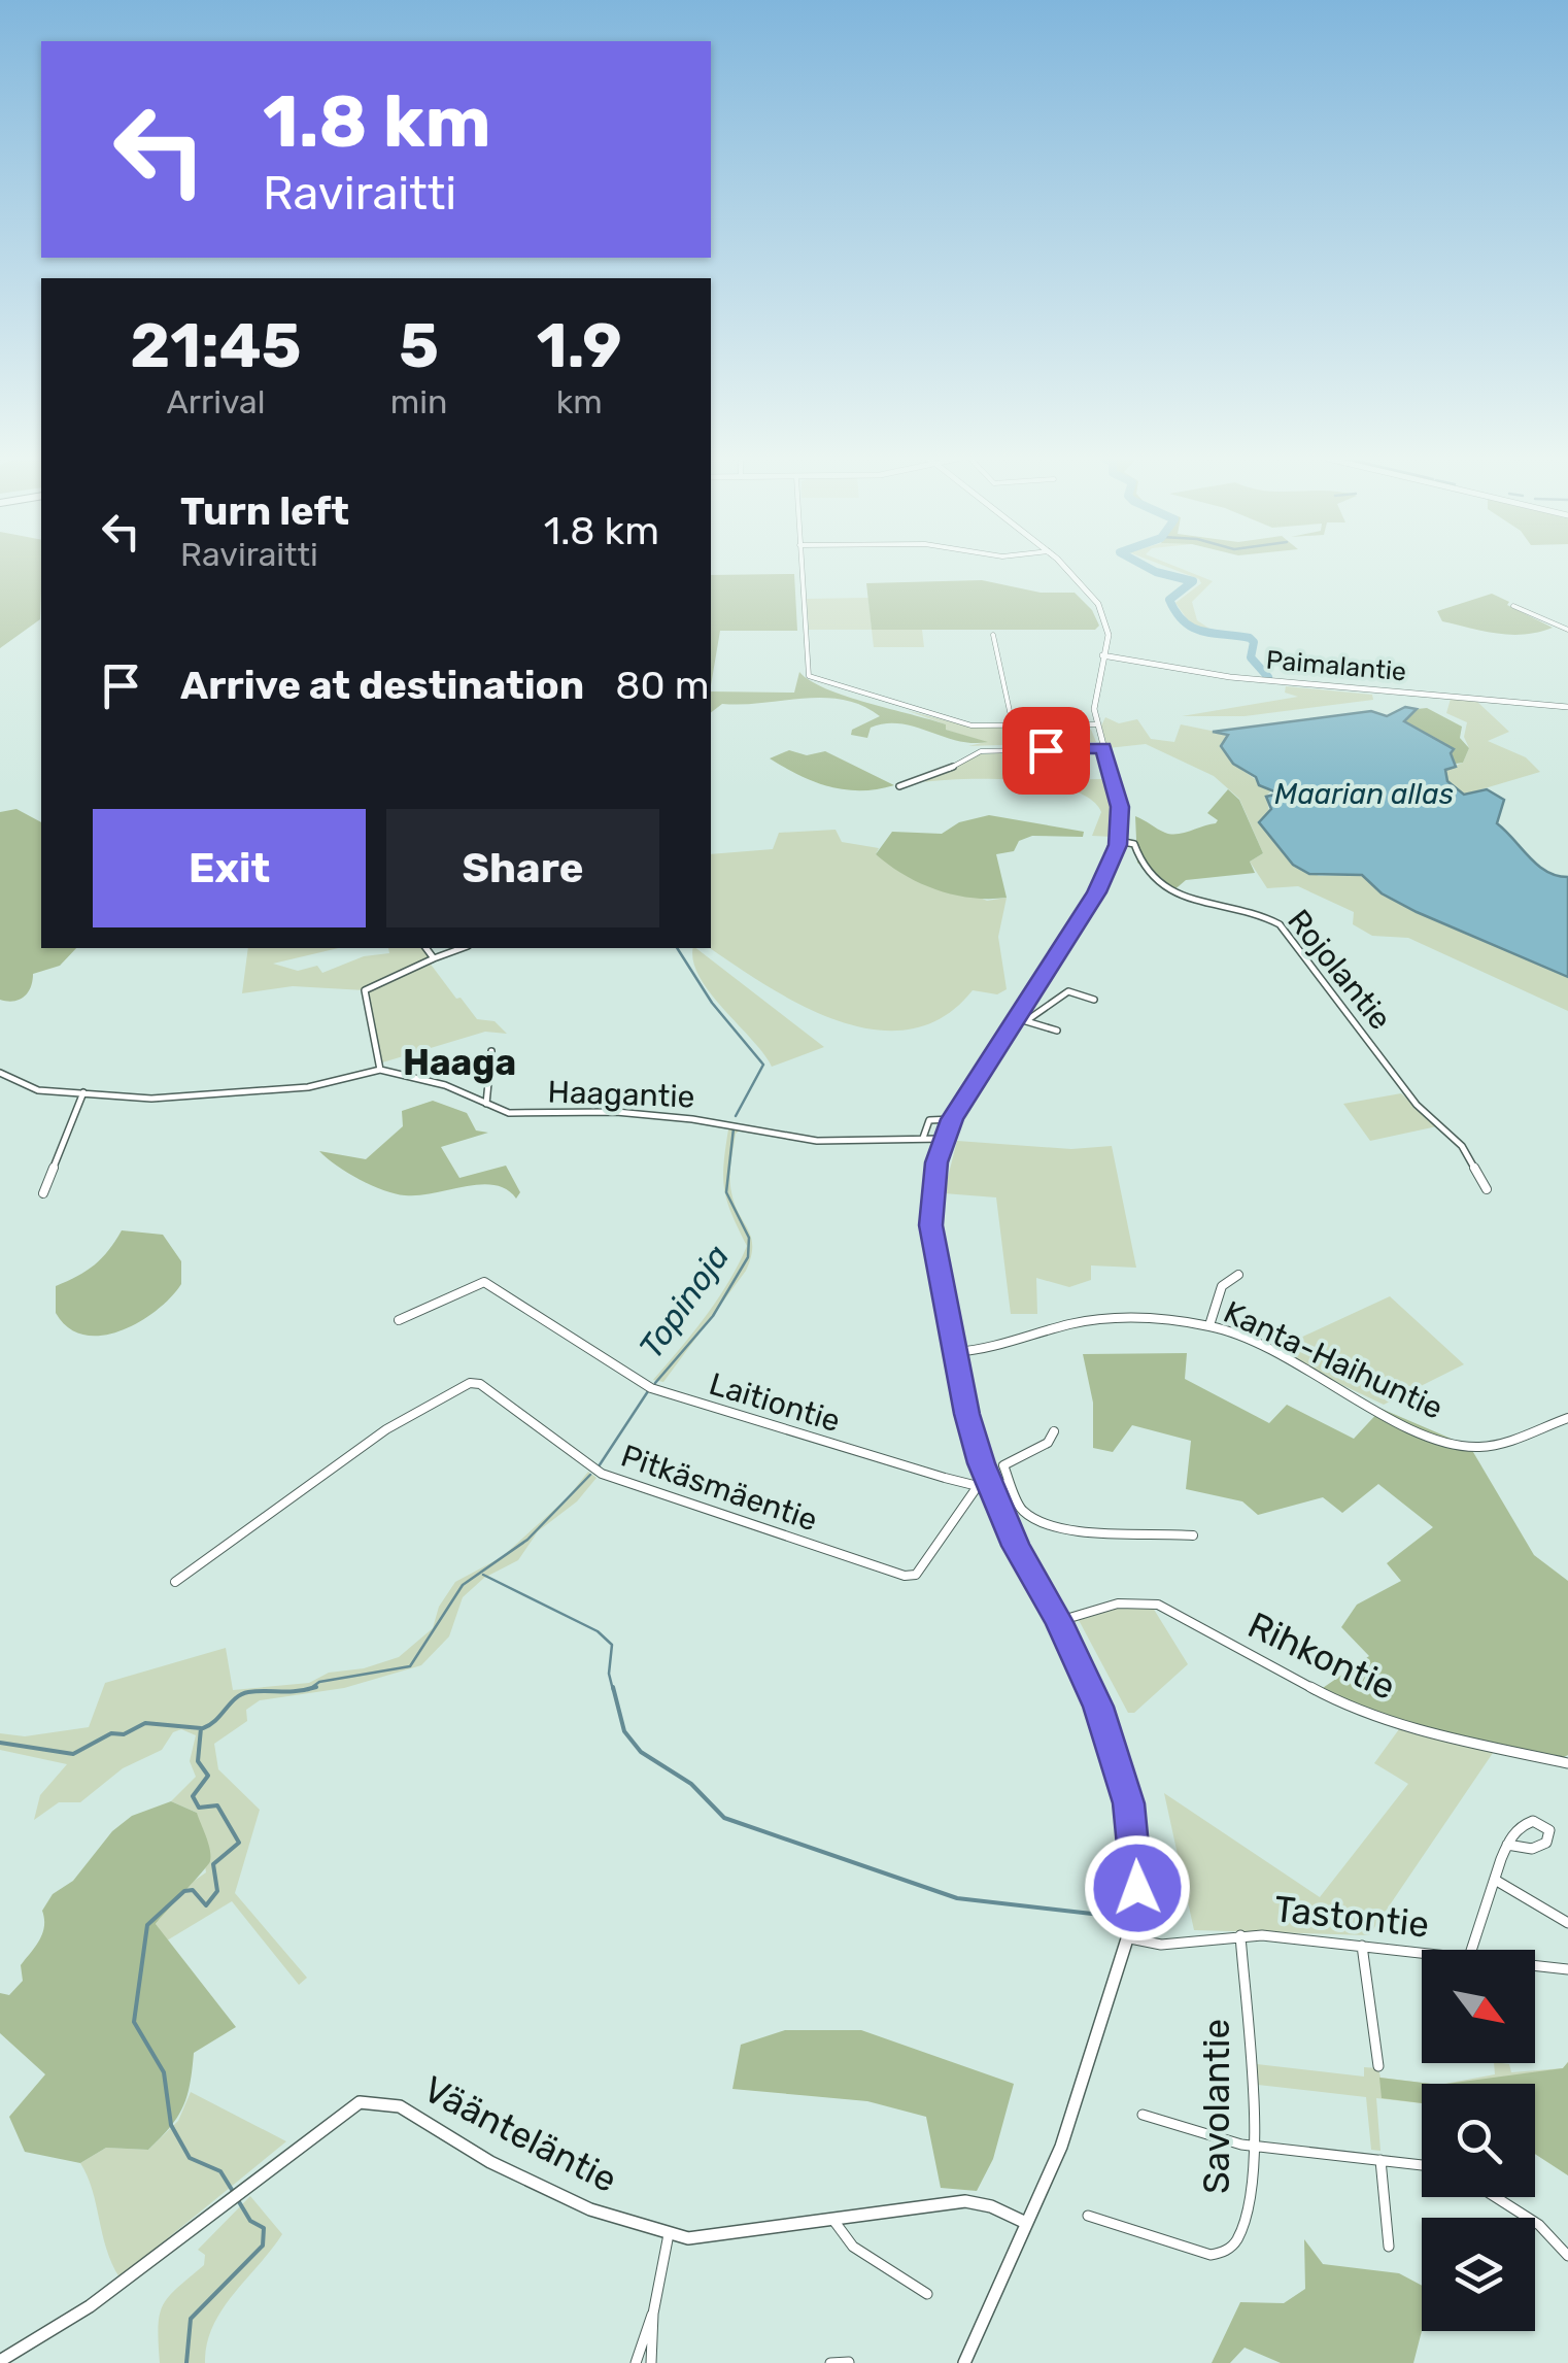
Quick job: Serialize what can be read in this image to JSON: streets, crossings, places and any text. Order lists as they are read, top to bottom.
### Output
{
  "streets": {
    "main road": ["Paimalantie", "Väänteläntie"],
    "street": [
      "Rojolantie",
      "Haagantie",
      "Kanta-Haihuntie",
      "Laitiontie",
      "Pitkäsmäentie",
      "Rihkontie",
      "Tastontie",
      "Savolantie"
    ]
  },
  "crossings": [
    ["Laitiontie", "Pitkäsmäentie"],
    ["Tastontie", "Savolantie"]
  ],
  "districts": ["Haaga"],
  "water": ["Maarian allas", "Topinoja"],
  "north": "bottom right",
  "page": {
    "turn": ["1.8 km", "Raviraitti"],
    "eta": [
      "21:45",
      "Arrival",
      "5",
      "min",
      "1.9",
      "km"
    ],
    "list": [
      {
        "name": "Turn left",
        "note": "Raviraitti",
        "value": "1.8 km"
      },
      {
        "name": "Arrive at destination",
        "value": "80 m"
      }
    ],
    "buttons": ["Exit", "Share"]
  }
}
